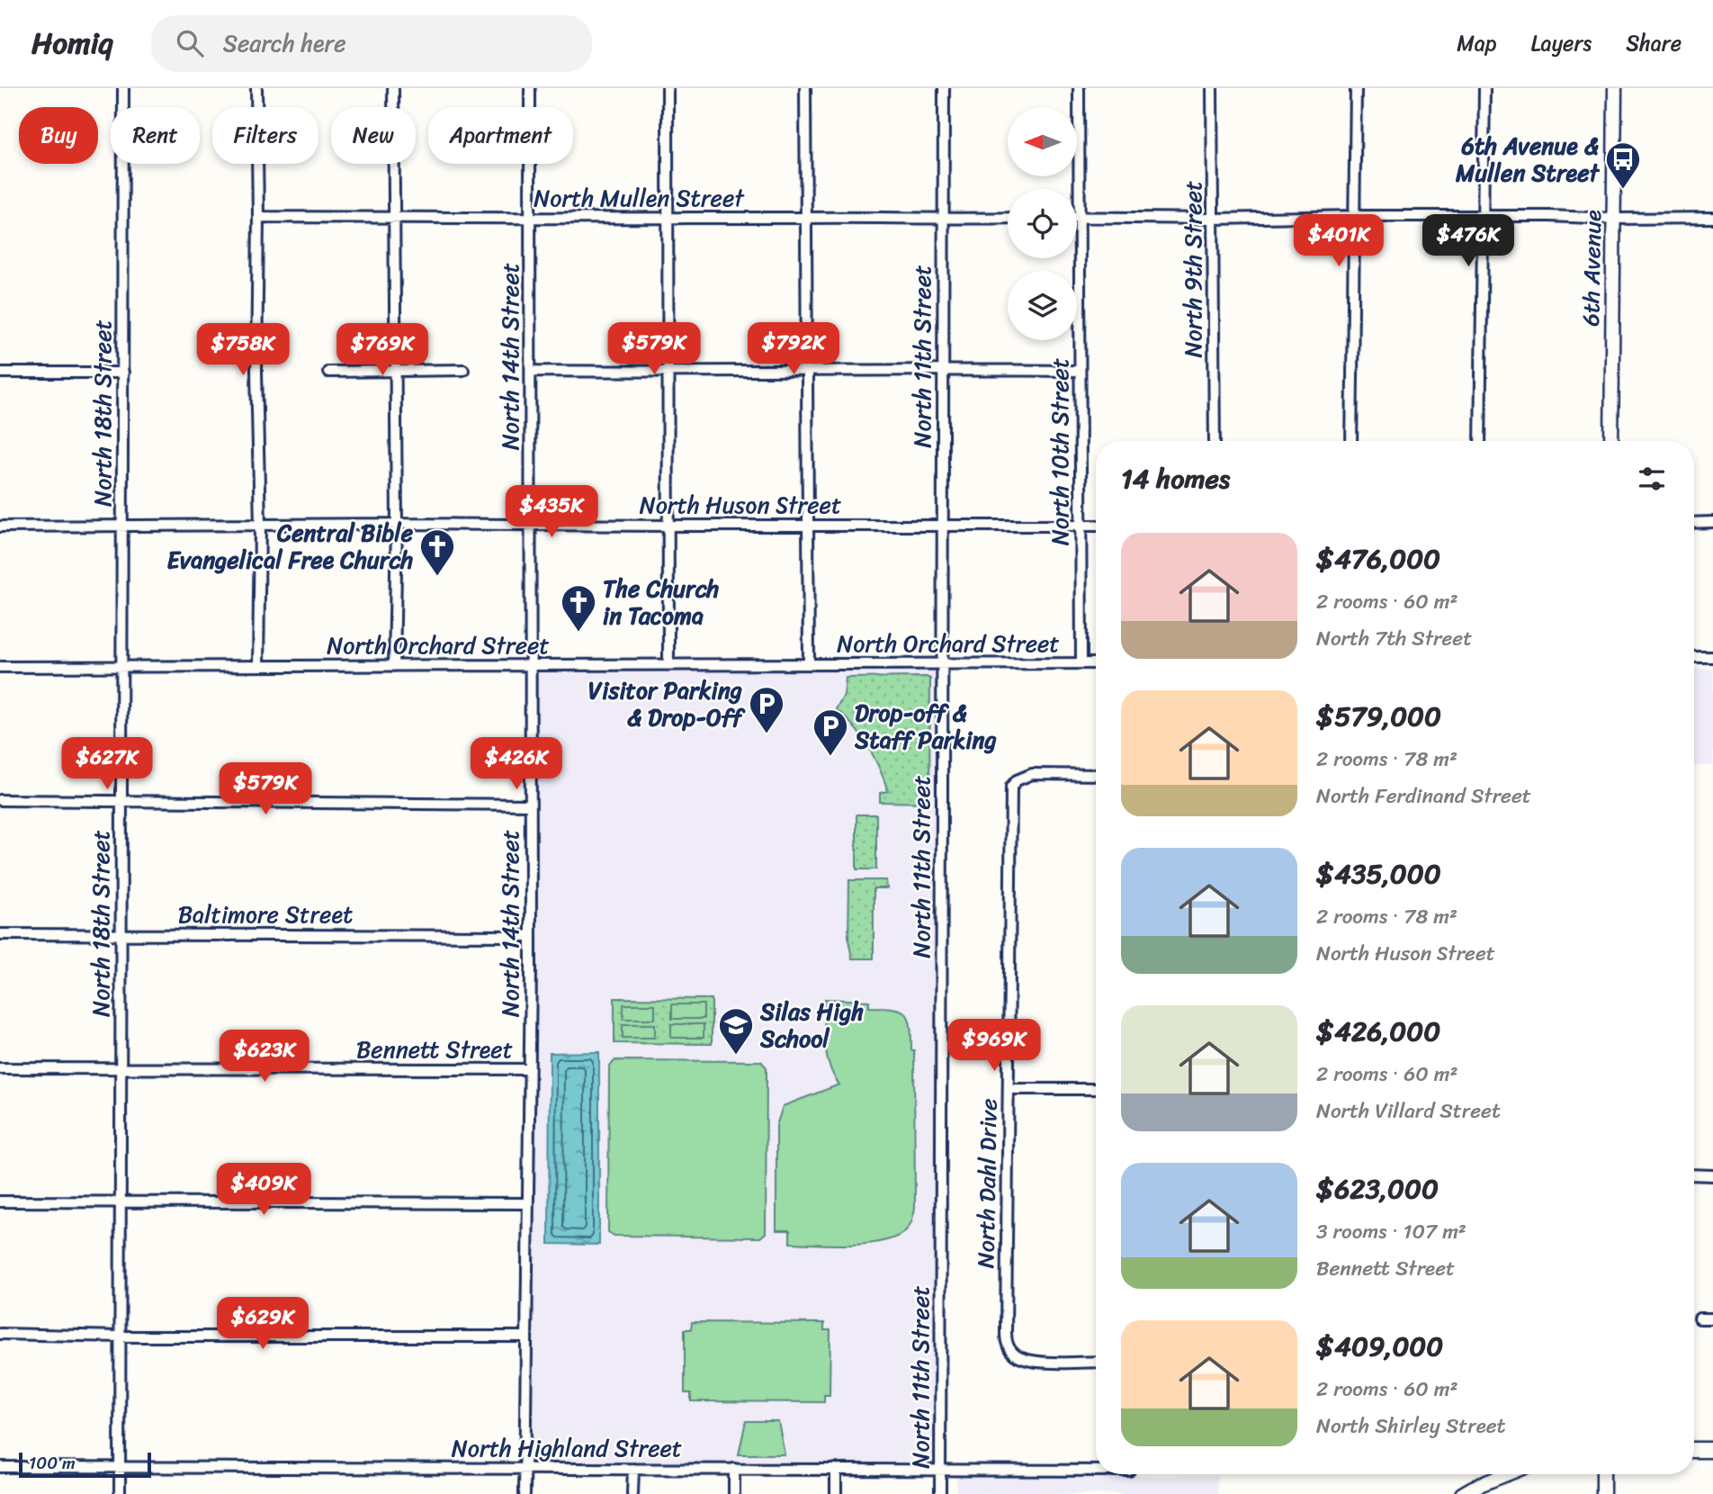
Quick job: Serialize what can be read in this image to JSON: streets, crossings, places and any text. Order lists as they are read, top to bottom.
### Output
{
  "streets": {
    "main road": ["6th Avenue"],
    "street": [
      "North Mullen Street",
      "North 9th Street",
      "North 14th Street",
      "North 11th Street",
      "North 18th Street",
      "North 10th Street",
      "North Huson Street",
      "North Orchard Street",
      "Baltimore Street",
      "Bennett Street",
      "North Dahl Drive",
      "North Highland Street"
    ]
  },
  "crossings": [
    ["North Mullen Street", "North 14th Street"],
    ["North Mullen Street", "North 11th Street"],
    ["North 14th Street", "North Huson Street"],
    ["North 14th Street", "North Orchard Street"],
    ["North 14th Street", "Baltimore Street"],
    ["North 14th Street", "Bennett Street"],
    ["North 14th Street", "North Highland Street"],
    ["North 11th Street", "North Huson Street"],
    ["North 11th Street", "North Orchard Street"],
    ["North 11th Street", "North Highland Street"],
    ["North 18th Street", "North Huson Street"],
    ["North 18th Street", "North Orchard Street"],
    ["North 18th Street", "Baltimore Street"],
    ["North 18th Street", "Bennett Street"],
    ["North 18th Street", "North Highland Street"],
    ["North 10th Street", "North Huson Street"],
    ["North 10th Street", "North Orchard Street"]
  ],
  "places": {
    "bus stop": ["6th Avenue & Mullen Street"],
    "church": ["Central Bible Evangelical Free Church", "The Church in Tacoma"],
    "parking": ["Visitor Parking & Drop-Off", "Drop-off & Staff Parking"],
    "school or university": ["Silas High School"]
  },
  "scale_bar": "100 m",
  "north": "left",
  "page": {
    "header": "Homiq",
    "search": "Search here",
    "nav": ["Map", "Layers", "Share"],
    "chip": [
      "Buy",
      "Rent",
      "Filters",
      "New",
      "Apartment"
    ],
    "price": [
      "$401K",
      "$476K",
      "$579K",
      "$792K",
      "$758K",
      "$769K",
      "$435K",
      "$627K",
      "$426K",
      "$579K",
      "$969K",
      "$623K",
      "$409K",
      "$629K"
    ],
    "heading": "14 homes",
    "list": [
      {
        "name": "$476,000",
        "note": "2 rooms · 60 m² · North 7th Street"
      },
      {
        "name": "$579,000",
        "note": "2 rooms · 78 m² · North Ferdinand Street"
      },
      {
        "name": "$435,000",
        "note": "2 rooms · 78 m² · North Huson Street"
      },
      {
        "name": "$426,000",
        "note": "2 rooms · 60 m² · North Villard Street"
      },
      {
        "name": "$623,000",
        "note": "3 rooms · 107 m² · Bennett Street"
      },
      {
        "name": "$409,000",
        "note": "2 rooms · 60 m² · North Shirley Street"
      }
    ],
    "scale": "100 m"
  }
}
